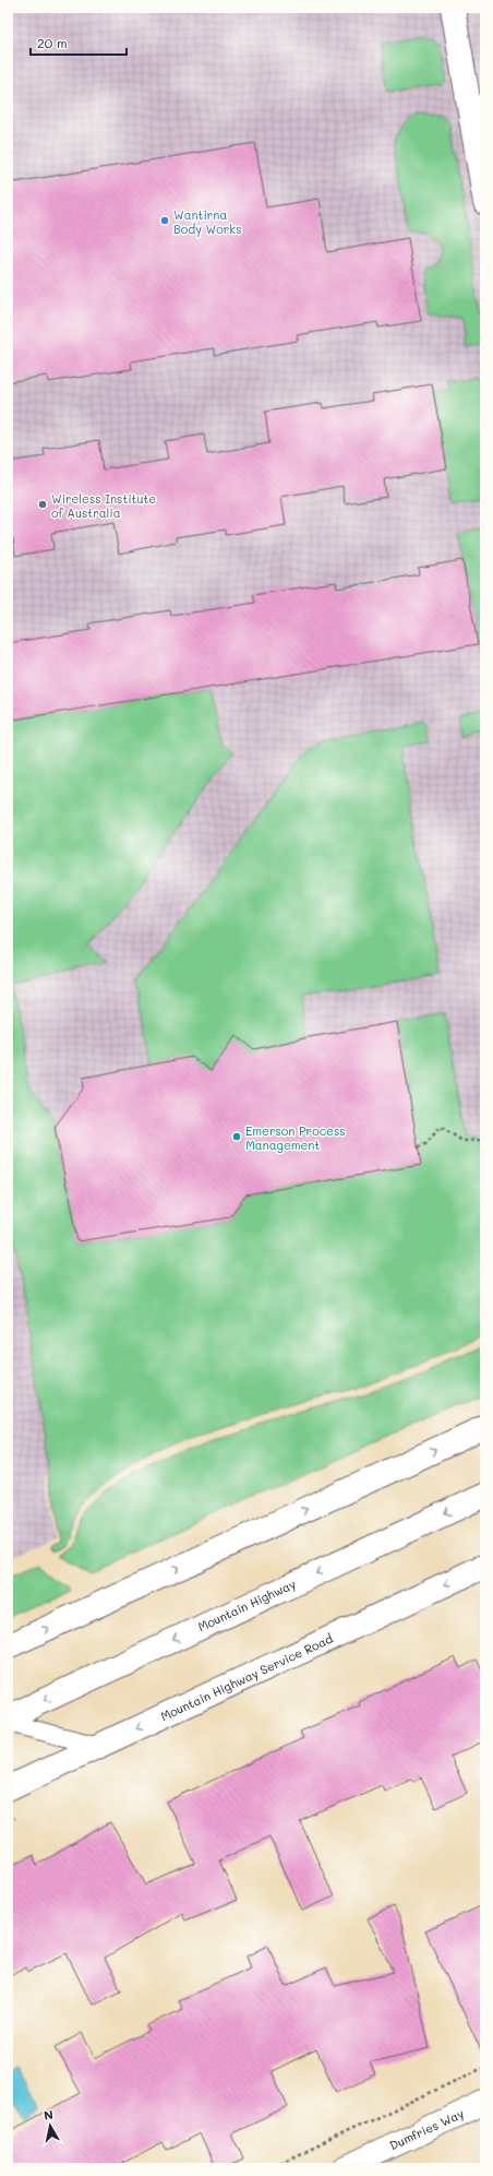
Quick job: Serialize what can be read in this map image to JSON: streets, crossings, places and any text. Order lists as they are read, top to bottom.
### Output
{
  "streets": {
    "main road": ["Mountain Highway", "Mountain Highway Service Road", "Dumfries Way"]
  },
  "places": ["Wantirna Body Works", "Wireless Institute of Australia", "Emerson Process Management"],
  "scale_bar": "20 m",
  "north": "top"
}
